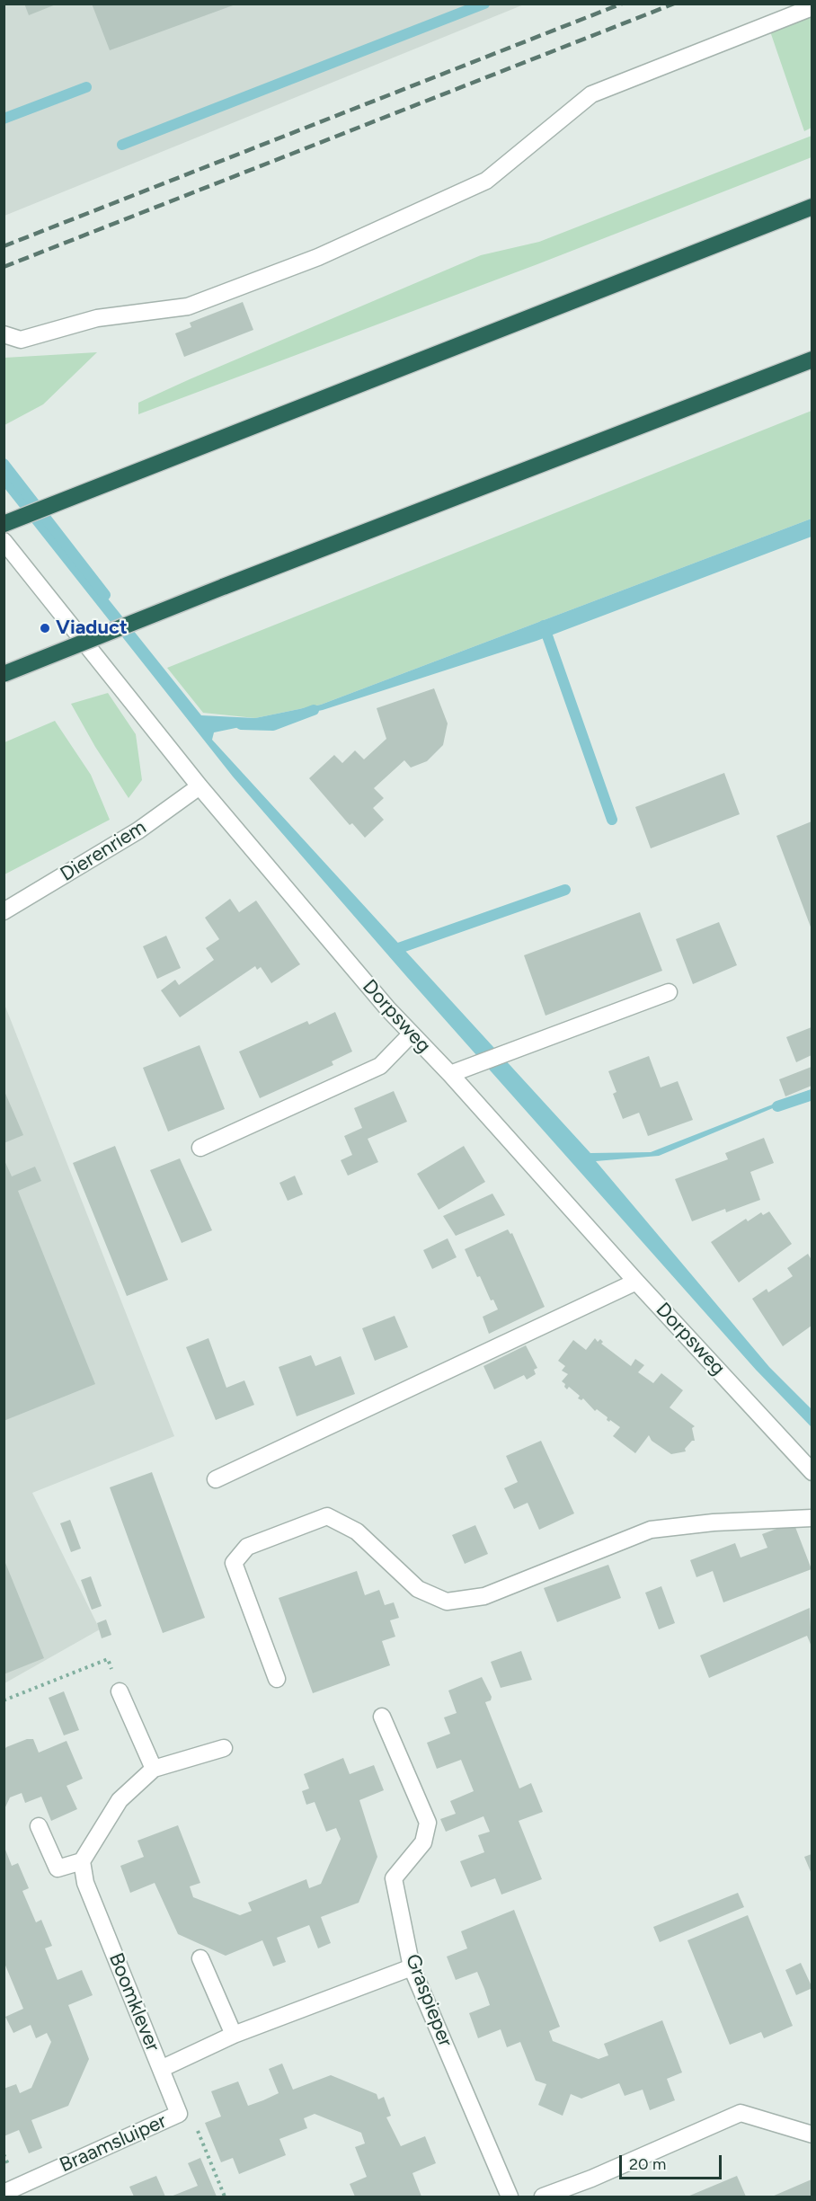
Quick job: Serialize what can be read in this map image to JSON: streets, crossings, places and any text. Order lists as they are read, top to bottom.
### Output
{
  "streets": {
    "street": [
      "Dierenriem",
      "Dorpsweg",
      "Graspieper",
      "Boomklever",
      "Braamsluiper"
    ]
  },
  "crossings": [
    ["Dierenriem", "Dorpsweg"],
    ["Graspieper", "Boomklever"],
    ["Boomklever", "Braamsluiper"]
  ],
  "places": ["Viaduct"],
  "scale_bar": "20 m"
}
